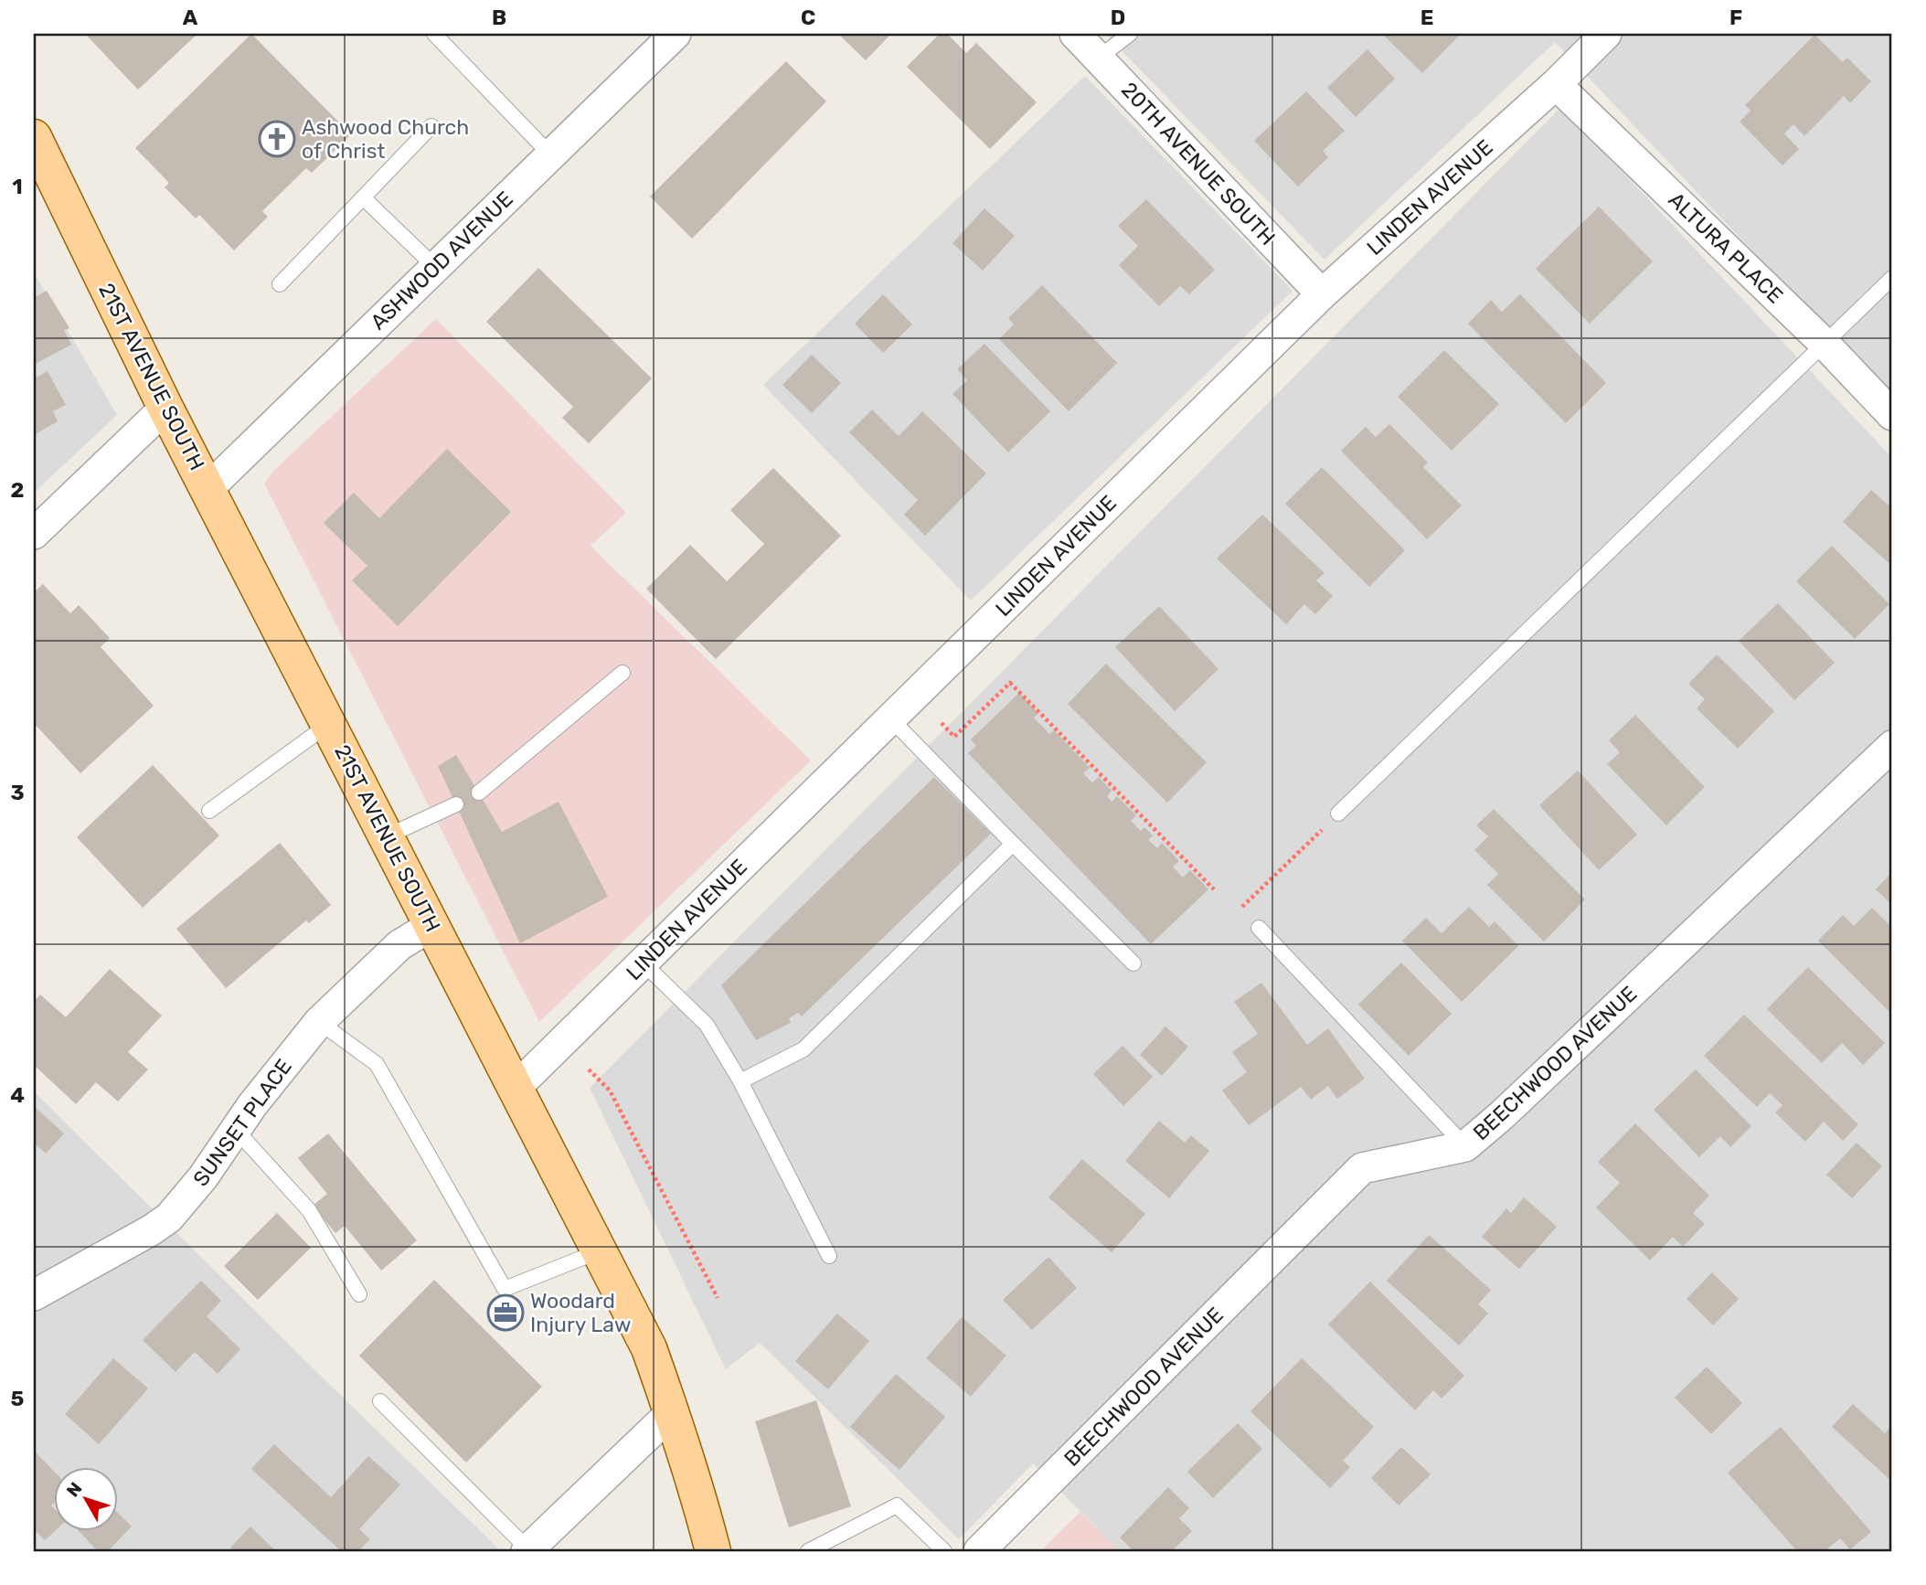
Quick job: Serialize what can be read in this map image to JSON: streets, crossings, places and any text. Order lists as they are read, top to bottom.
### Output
{
  "streets": {
    "main road": ["21ST AVENUE SOUTH"],
    "street": [
      "20TH AVENUE SOUTH",
      "LINDEN AVENUE",
      "ALTURA PLACE",
      "ASHWOOD AVENUE",
      "BEECHWOOD AVENUE",
      "SUNSET PLACE"
    ]
  },
  "crossings": [
    ["20TH AVENUE SOUTH", "LINDEN AVENUE"],
    ["LINDEN AVENUE", "ALTURA PLACE"],
    ["LINDEN AVENUE", "21ST AVENUE SOUTH"],
    ["ASHWOOD AVENUE", "21ST AVENUE SOUTH"],
    ["21ST AVENUE SOUTH", "SUNSET PLACE"]
  ],
  "places": {
    "church": ["Ashwood Church of Christ"],
    "office": ["Woodard Injury Law"]
  },
  "north": "top left",
  "grid": {
    "columns": [
      "A",
      "B",
      "C",
      "D",
      "E",
      "F"
    ],
    "rows": [
      "1",
      "2",
      "3",
      "4",
      "5"
    ]
  }
}
